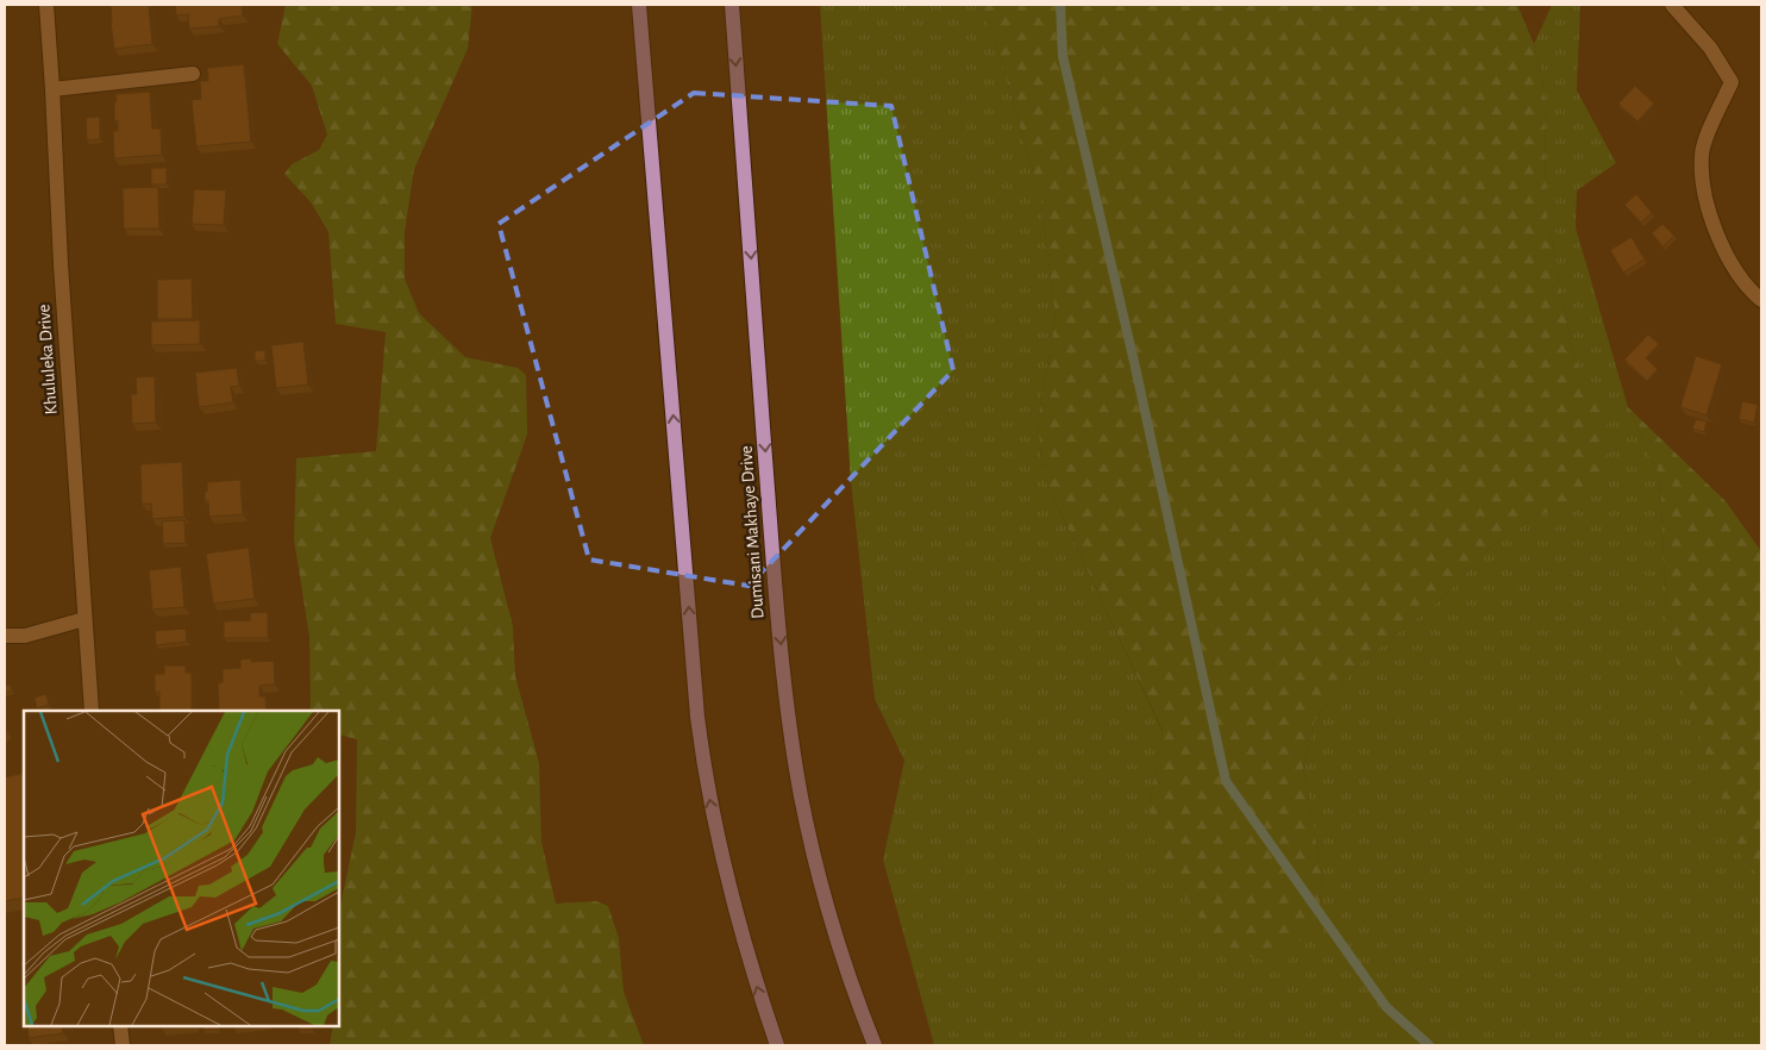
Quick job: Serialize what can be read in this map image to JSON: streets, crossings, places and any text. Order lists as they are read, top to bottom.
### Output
{
  "streets": {
    "main road": ["Dumisani Makhaye Drive"],
    "street": ["Khululeka Drive"]
  }
}
